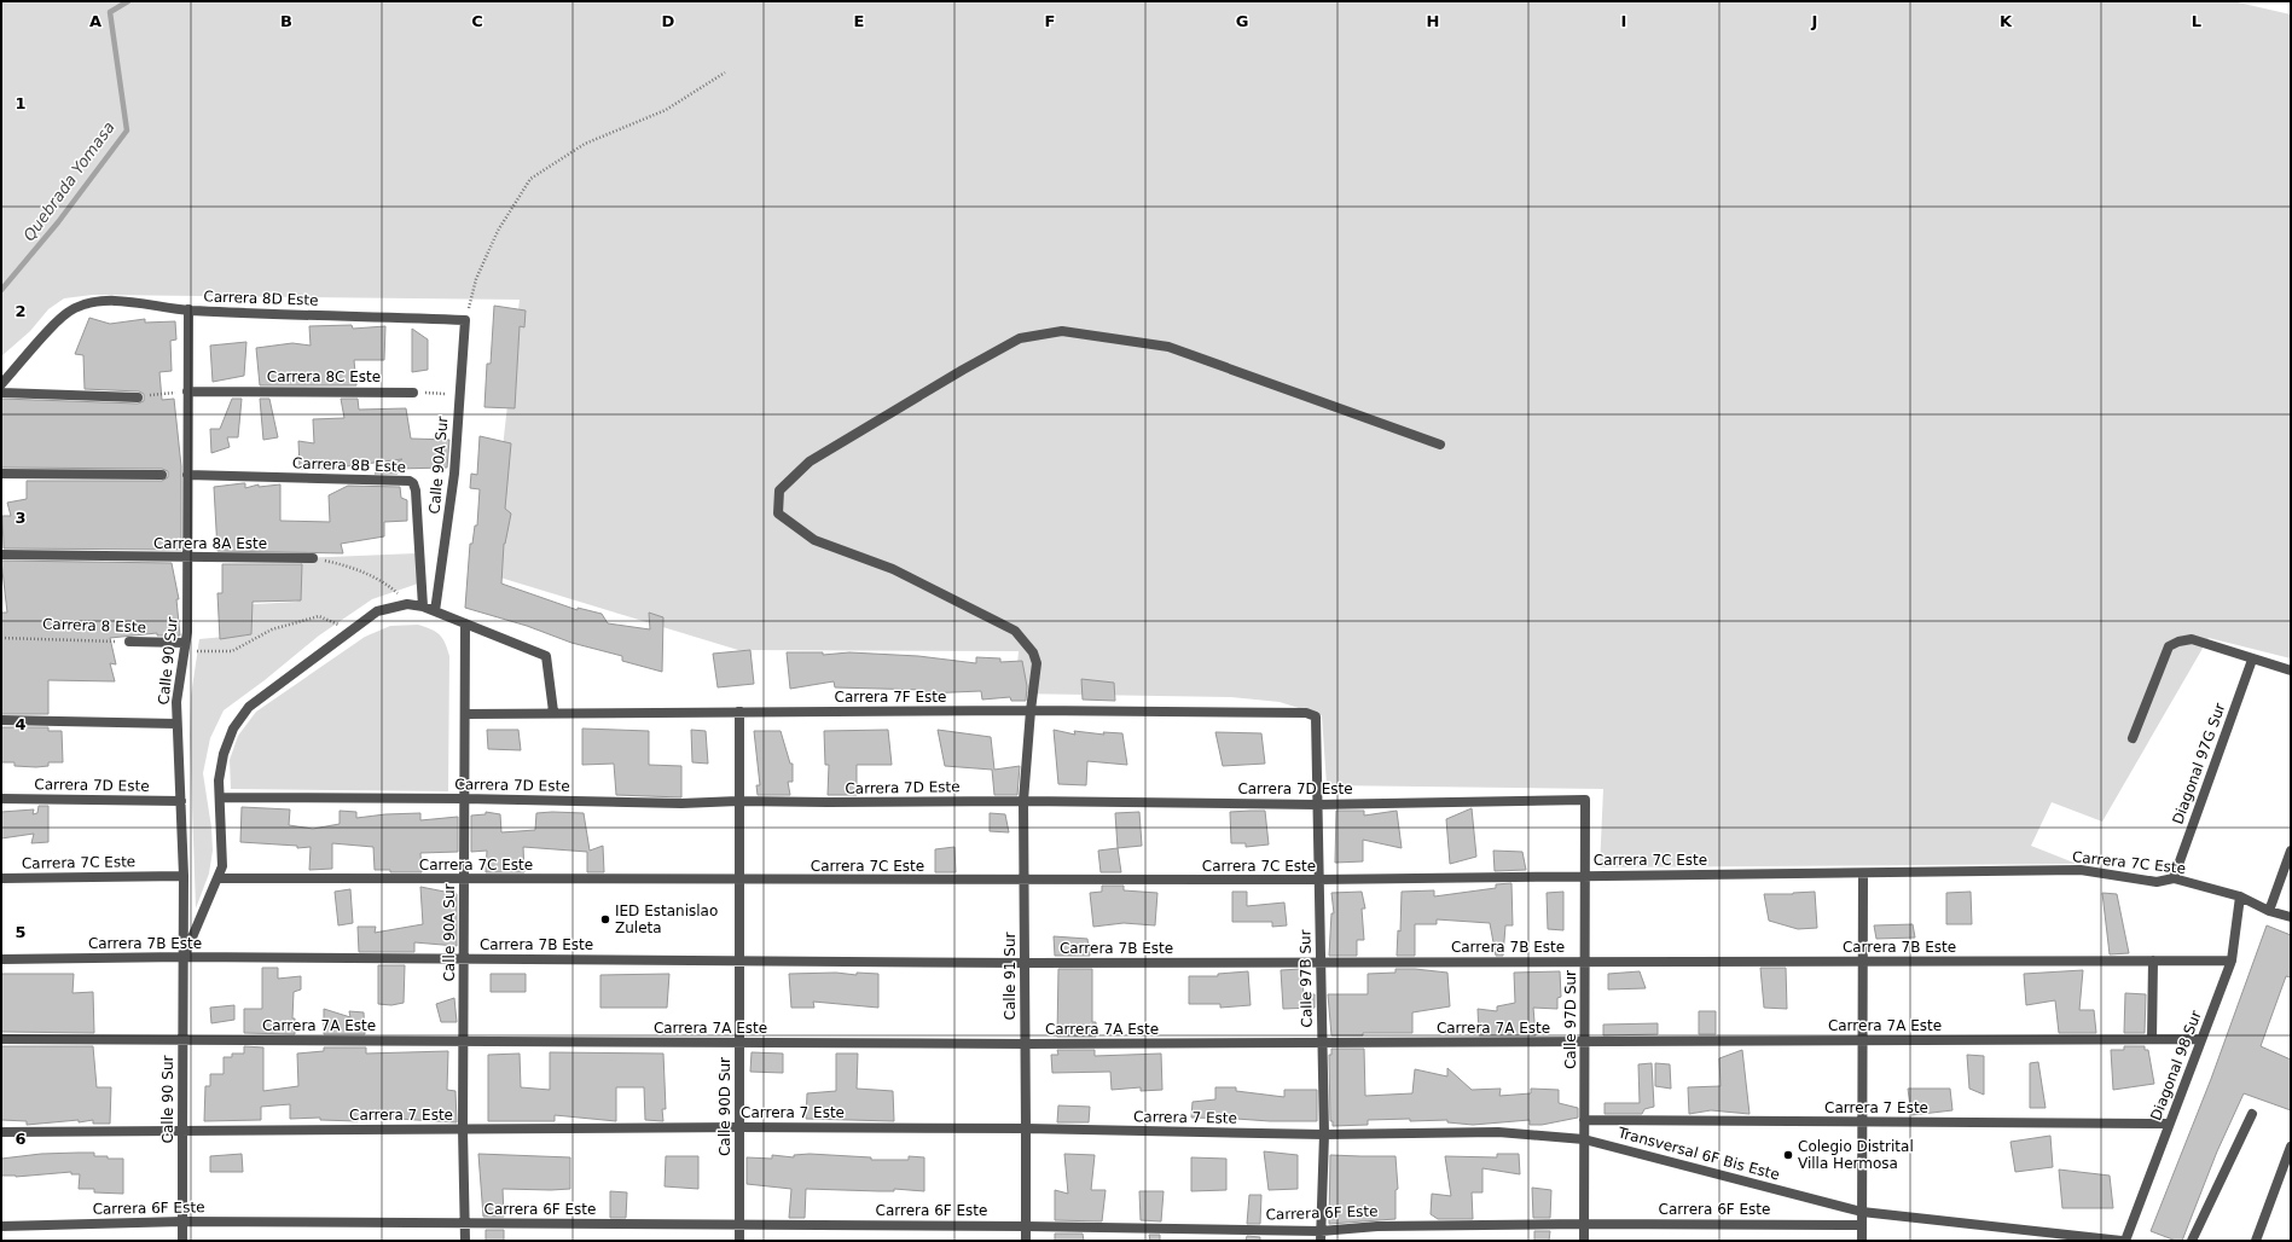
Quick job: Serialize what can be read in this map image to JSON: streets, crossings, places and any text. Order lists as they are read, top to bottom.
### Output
{
  "streets": {
    "street": [
      "Carrera 8D Este",
      "Carrera 8C Este",
      "Carrera 8B Este",
      "Calle 90A Sur",
      "Carrera 8A Este",
      "Carrera 8 Este",
      "Calle 90 Sur",
      "Carrera 7F Este",
      "Diagonal 97G Sur",
      "Carrera 7D Este",
      "Carrera 7C Este",
      "Carrera 7B Este",
      "Calle 91 Sur",
      "Calle 97B Sur",
      "Calle 97D Sur",
      "Carrera 7A Este",
      "Diagonal 98 Sur",
      "Calle 90D Sur",
      "Carrera 7 Este",
      "Transversal 6F Bis Este",
      "Carrera 6F Este"
    ]
  },
  "crossings": [
    ["Carrera 8D Este", "Calle 90A Sur"],
    ["Carrera 8D Este", "Calle 90 Sur"],
    ["Carrera 8C Este", "Calle 90 Sur"],
    ["Carrera 8B Este", "Calle 90 Sur"],
    ["Calle 90A Sur", "Carrera 7F Este"],
    ["Calle 90A Sur", "Carrera 7D Este"],
    ["Calle 90A Sur", "Carrera 7C Este"],
    ["Calle 90A Sur", "Carrera 7B Este"],
    ["Calle 90A Sur", "Carrera 7A Este"],
    ["Calle 90A Sur", "Carrera 7 Este"],
    ["Calle 90A Sur", "Carrera 6F Este"],
    ["Carrera 8A Este", "Calle 90 Sur"],
    ["Carrera 8 Este", "Calle 90 Sur"],
    ["Calle 90 Sur", "Carrera 7D Este"],
    ["Calle 90 Sur", "Carrera 7C Este"],
    ["Calle 90 Sur", "Carrera 7B Este"],
    ["Calle 90 Sur", "Carrera 7A Este"],
    ["Calle 90 Sur", "Carrera 7 Este"],
    ["Calle 90 Sur", "Carrera 6F Este"],
    ["Carrera 7F Este", "Calle 91 Sur"],
    ["Carrera 7F Este", "Calle 97B Sur"],
    ["Carrera 7F Este", "Calle 90D Sur"],
    ["Diagonal 97G Sur", "Carrera 7C Este"],
    ["Carrera 7D Este", "Calle 91 Sur"],
    ["Carrera 7D Este", "Calle 97B Sur"],
    ["Carrera 7D Este", "Calle 97D Sur"],
    ["Carrera 7D Este", "Calle 90D Sur"],
    ["Carrera 7C Este", "Calle 91 Sur"],
    ["Carrera 7C Este", "Calle 97B Sur"],
    ["Carrera 7C Este", "Calle 97D Sur"],
    ["Carrera 7C Este", "Diagonal 98 Sur"],
    ["Carrera 7C Este", "Calle 90D Sur"],
    ["Carrera 7B Este", "Calle 91 Sur"],
    ["Carrera 7B Este", "Calle 97B Sur"],
    ["Carrera 7B Este", "Calle 97D Sur"],
    ["Carrera 7B Este", "Diagonal 98 Sur"],
    ["Carrera 7B Este", "Calle 90D Sur"],
    ["Calle 91 Sur", "Carrera 7A Este"],
    ["Calle 91 Sur", "Carrera 7 Este"],
    ["Calle 91 Sur", "Carrera 6F Este"],
    ["Calle 97B Sur", "Carrera 7A Este"],
    ["Calle 97B Sur", "Carrera 7 Este"],
    ["Calle 97B Sur", "Carrera 6F Este"],
    ["Calle 97D Sur", "Carrera 7A Este"],
    ["Calle 97D Sur", "Carrera 7 Este"],
    ["Calle 97D Sur", "Transversal 6F Bis Este"],
    ["Calle 97D Sur", "Carrera 6F Este"],
    ["Carrera 7A Este", "Diagonal 98 Sur"],
    ["Carrera 7A Este", "Calle 90D Sur"],
    ["Diagonal 98 Sur", "Carrera 7 Este"],
    ["Calle 90D Sur", "Carrera 7 Este"],
    ["Calle 90D Sur", "Carrera 6F Este"],
    ["Carrera 7 Este", "Transversal 6F Bis Este"]
  ],
  "water": ["Quebrada Yomasa"],
  "places": ["IED Estanislao Zuleta", "Colegio Distrital Villa Hermosa"],
  "grid": {
    "columns": [
      "A",
      "B",
      "C",
      "D",
      "E",
      "F",
      "G",
      "H",
      "I",
      "J",
      "K",
      "L"
    ],
    "rows": [
      "1",
      "2",
      "3",
      "4",
      "5",
      "6"
    ]
  }
}
